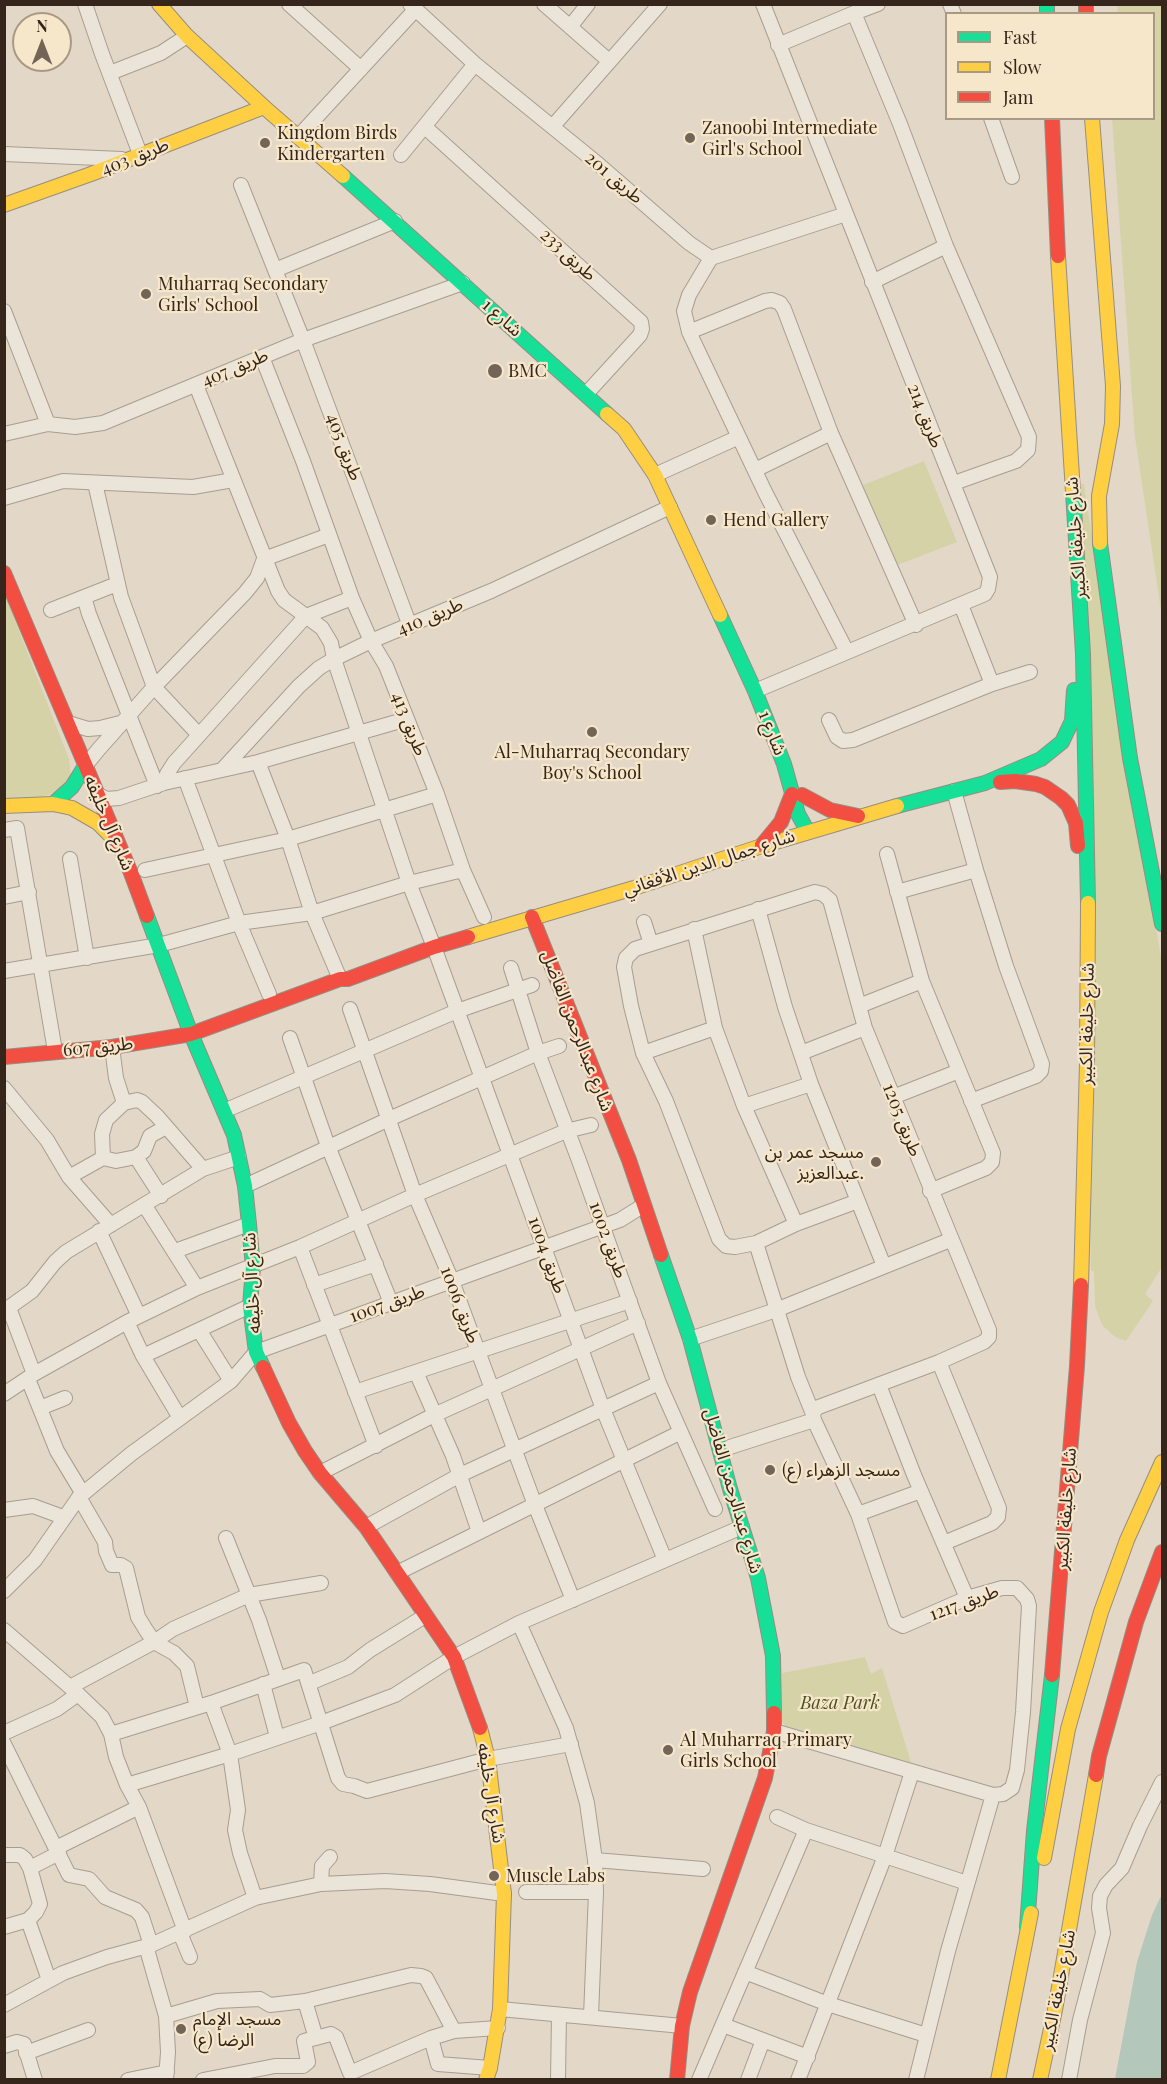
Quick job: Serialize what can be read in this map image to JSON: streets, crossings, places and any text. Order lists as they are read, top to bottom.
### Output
{
  "streets": {
    "street": [
      "طريق 403",
      "طريق 201",
      "طريق 233",
      "شارع 1",
      "طريق 407",
      "طريق 214",
      "طريق 405",
      "شارع خليفة الكبير",
      "طريق 410",
      "طريق 413",
      "شارع آل خليفه",
      "شارع جمال الدين الأفغاني",
      "شارع عبدالرحمن الفاضل",
      "طريق 607",
      "طريق 1205",
      "طريق 1002",
      "طريق 1004",
      "طريق 1007",
      "طريق 1006",
      "طريق 1217"
    ]
  },
  "crossings": [
    ["طريق 403", "شارع 1"],
    ["طريق 233", "شارع 1"],
    ["شارع 1", "طريق 407"],
    ["شارع 1", "طريق 214"],
    ["شارع 1", "طريق 410"],
    ["شارع 1", "شارع جمال الدين الأفغاني"],
    ["طريق 407", "طريق 405"],
    ["طريق 407", "طريق 413"],
    ["طريق 407", "طريق 1004"],
    ["طريق 405", "طريق 410"],
    ["شارع خليفة الكبير", "شارع جمال الدين الأفغاني"],
    ["طريق 410", "طريق 413"],
    ["طريق 410", "طريق 1004"],
    ["شارع آل خليفه", "شارع جمال الدين الأفغاني"],
    ["شارع آل خليفه", "طريق 607"],
    ["شارع آل خليفه", "طريق 1007"],
    ["شارع جمال الدين الأفغاني", "شارع عبدالرحمن الفاضل"],
    ["شارع جمال الدين الأفغاني", "طريق 607"],
    ["شارع جمال الدين الأفغاني", "طريق 1004"],
    ["شارع عبدالرحمن الفاضل", "طريق 1007"],
    ["طريق 1205", "طريق 1217"],
    ["طريق 1002", "طريق 1007"],
    ["طريق 1004", "طريق 1007"],
    ["طريق 1007", "طريق 1006"]
  ],
  "parks": ["Baza Park"],
  "places": [
    "Zanoobi Intermediate Girl's School",
    "Kingdom Birds Kindergarten",
    "Muharraq Secondary Girls' School",
    "BMC",
    "Hend Gallery",
    "Al-Muharraq Secondary Boy's School",
    "مسجد عمر بن عبدالعزيز.",
    "مسجد الزهراء (ع)",
    "Al Muharraq Primary Girls School",
    "Muscle Labs",
    "مسجد الإمام الرضا (ع)"
  ],
  "legend": ["Fast", "Slow", "Jam"],
  "north": "top"
}
